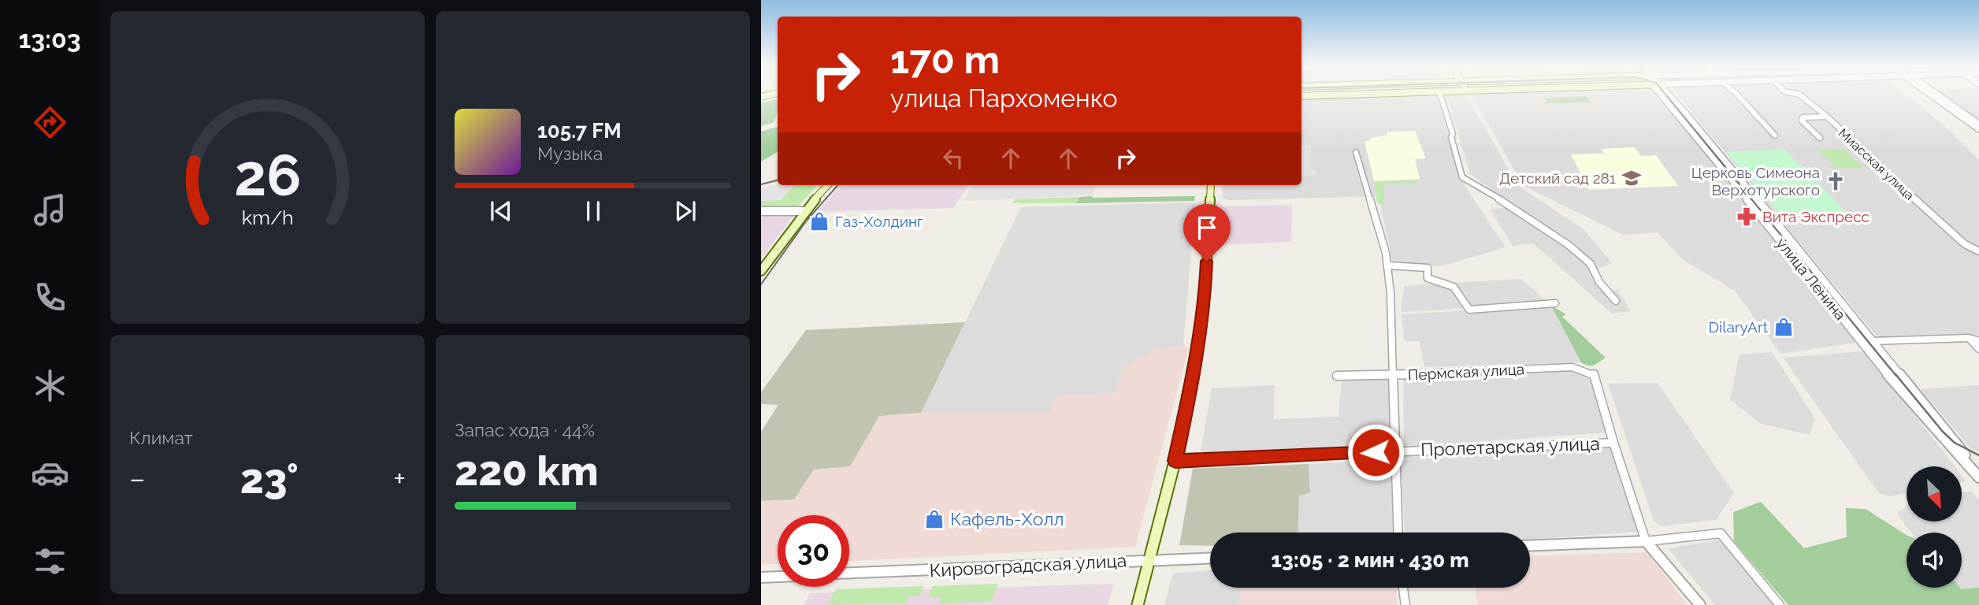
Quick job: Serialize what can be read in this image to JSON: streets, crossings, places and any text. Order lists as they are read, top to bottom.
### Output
{
  "streets": {
    "street": [
      "Миасская улица",
      "улица Ленина",
      "Пермская улица",
      "Пролетарская улица",
      "Кировоградская улица"
    ]
  },
  "crossings": [
    ["Пермская улица", "Пролетарская улица"]
  ],
  "places": {
    "school or university": ["Детский сад 281"],
    "church": ["Церковь Симеона Верхотурского"],
    "pharmacy": ["Вита Экспресс"],
    "shop": ["Газ-Холдинг", "DilaryArt", "Кафель-Холл"]
  },
  "north": "bottom right",
  "page": {
    "tabs": "13:03",
    "turn": ["170 m", "улица Пархоменко"],
    "song": ["105.7 FM", "Музыка"],
    "tile": [
      "Климат",
      ["Запас хода · 44%", "220 km"]
    ],
    "heat": ["−", "23°", "+"],
    "limit": "30",
    "trip": "13:05 · 2 мин · 430 m",
    "gauge": ["26", "km/h"]
  }
}
